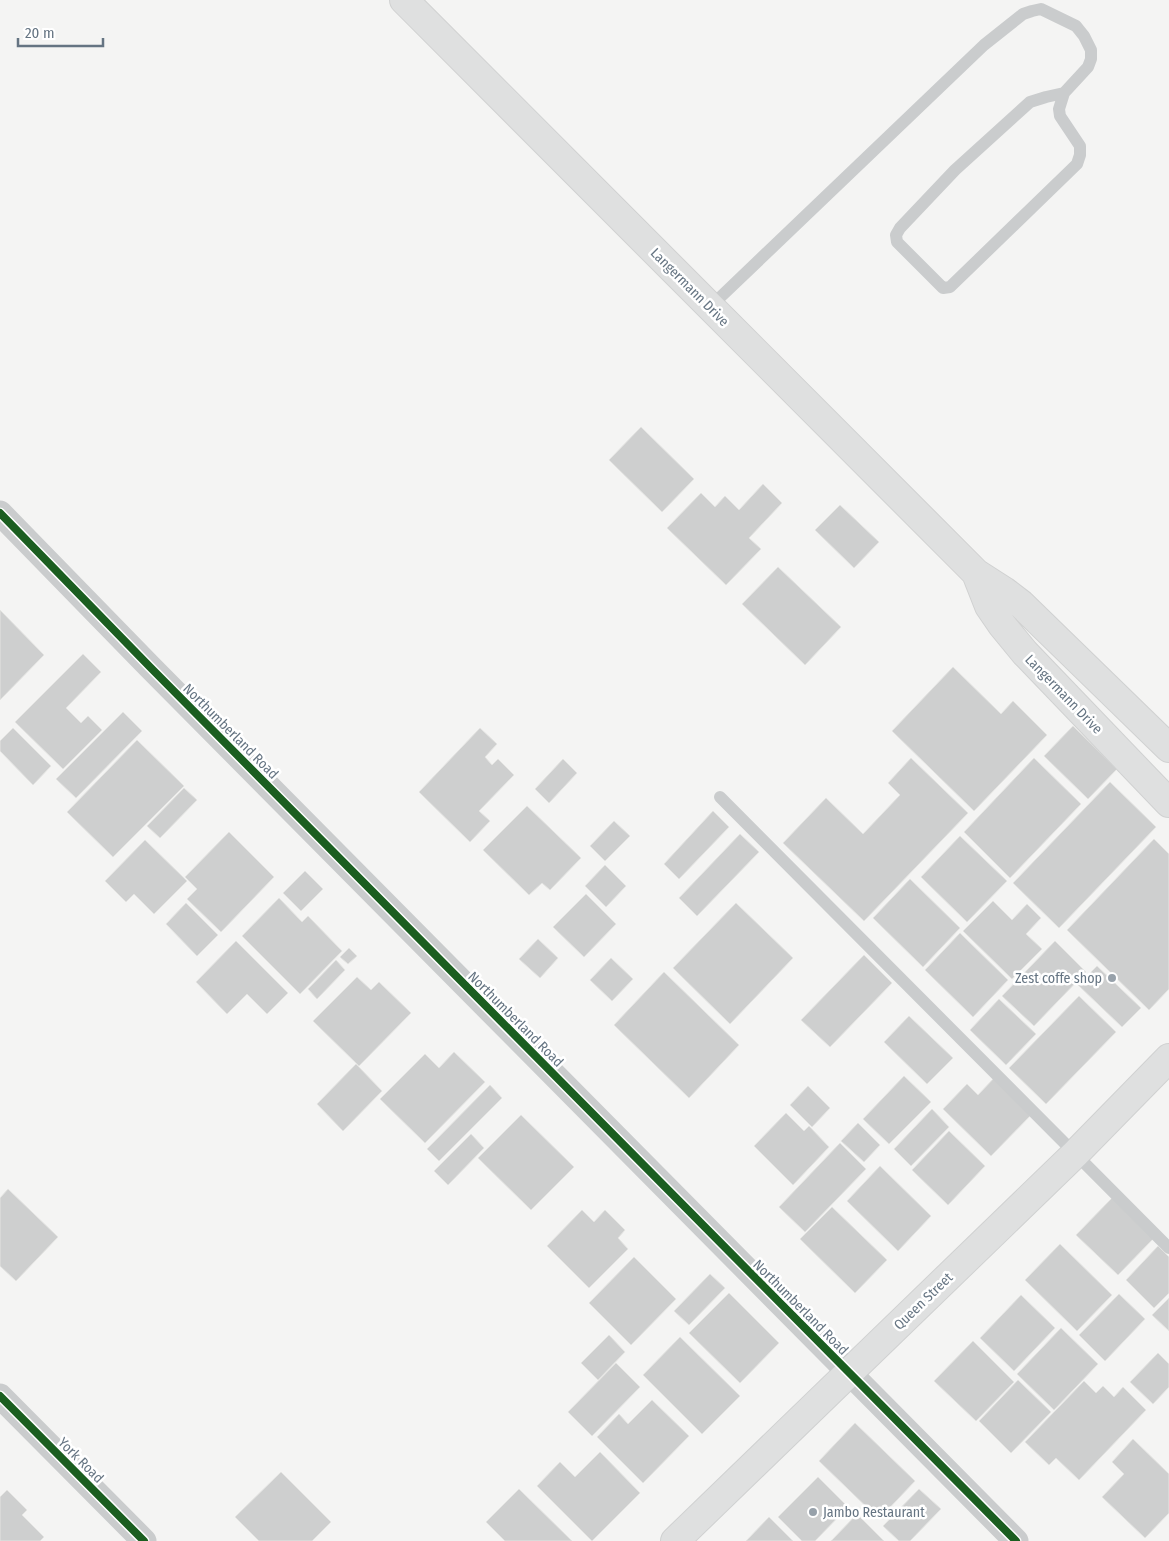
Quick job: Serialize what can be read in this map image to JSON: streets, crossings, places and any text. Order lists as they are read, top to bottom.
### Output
{
  "streets": {
    "main road": ["Langermann Drive", "Queen Street"],
    "street": ["Northumberland Road", "York Road"]
  },
  "crossings": [
    ["Northumberland Road", "Queen Street"]
  ],
  "places": ["Zest coffe shop", "Jambo Restaurant"],
  "scale_bar": "20 m"
}
